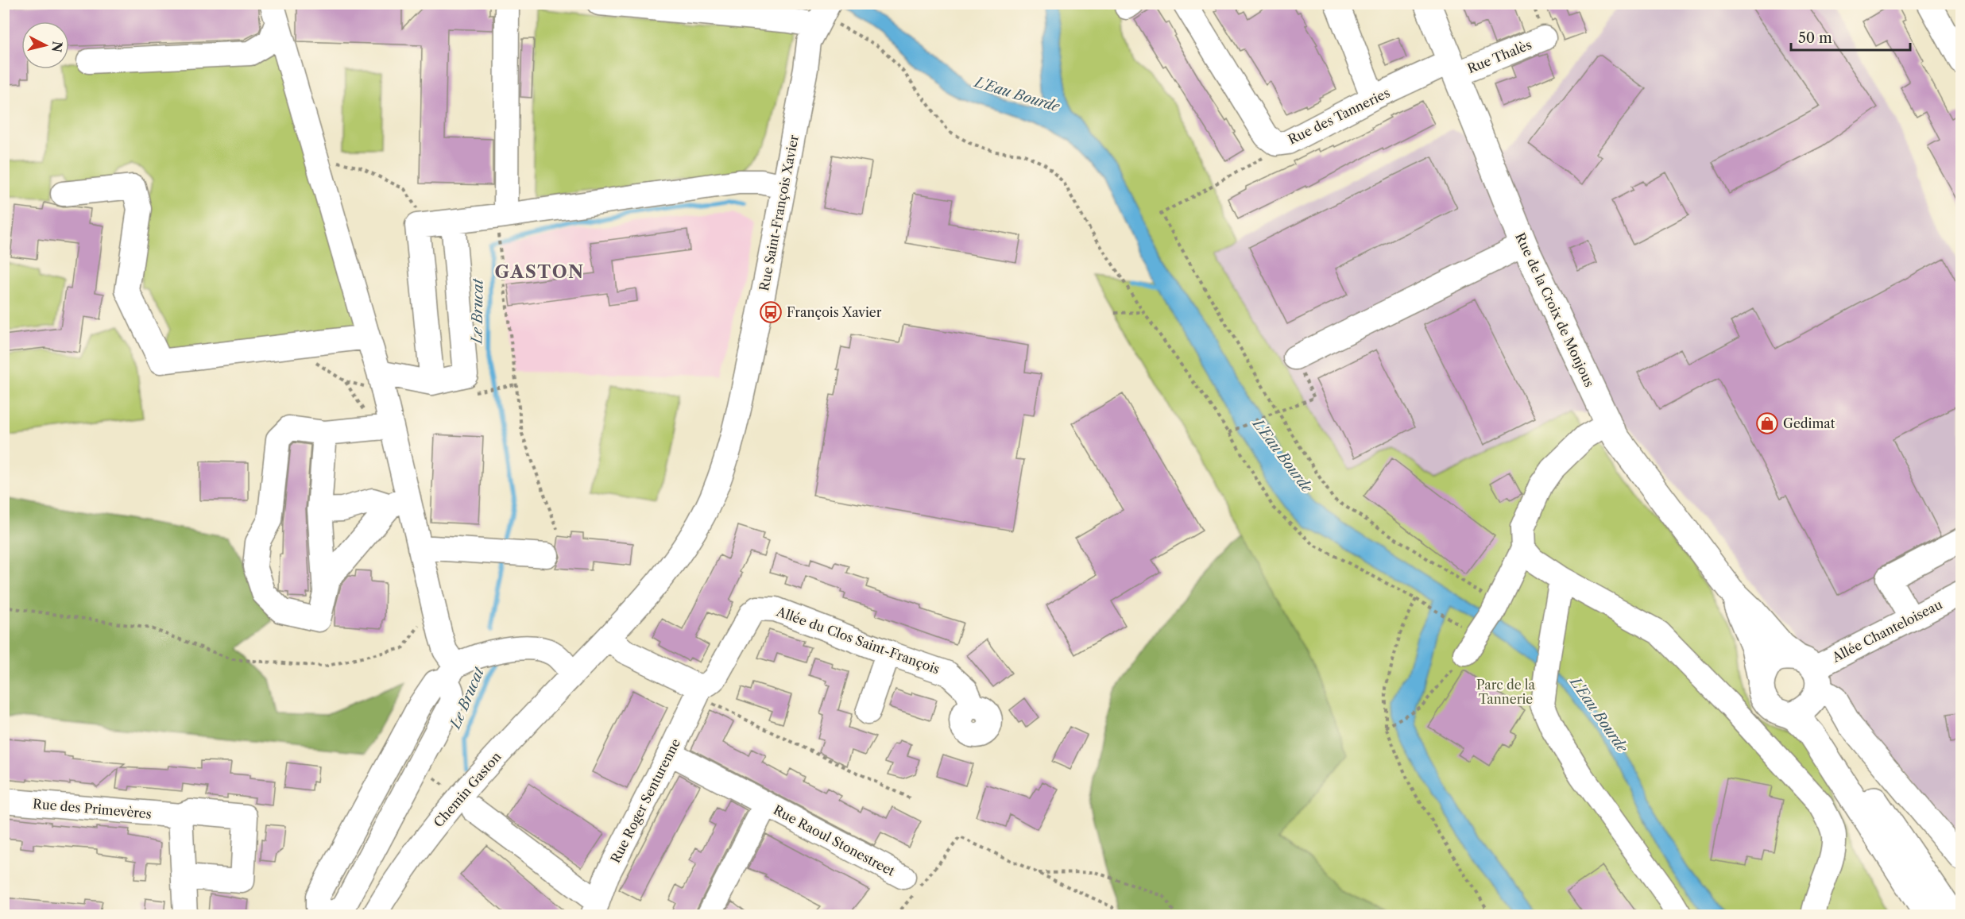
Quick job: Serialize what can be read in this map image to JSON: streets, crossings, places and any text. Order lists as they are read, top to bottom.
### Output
{
  "streets": {
    "main road": ["Rue de la Croix de Monjous"],
    "street": [
      "Rue Thalès",
      "Rue des Tanneries",
      "Rue Saint-François Xavier",
      "Allée Chanteloiseau",
      "Allée du Clos Saint-François",
      "Chemin Gaston",
      "Rue Roger Senturenne",
      "Rue des Primevères",
      "Rue Raoul Stonestreet"
    ]
  },
  "crossings": [
    ["Rue Thalès", "Rue des Tanneries"],
    ["Rue Thalès", "Rue de la Croix de Monjous"],
    ["Rue des Tanneries", "Rue de la Croix de Monjous"],
    ["Rue Saint-François Xavier", "Chemin Gaston"],
    ["Rue de la Croix de Monjous", "Allée Chanteloiseau"],
    ["Allée du Clos Saint-François", "Rue Roger Senturenne"],
    ["Rue Roger Senturenne", "Rue Raoul Stonestreet"]
  ],
  "districts": ["GASTON"],
  "water": ["L'Eau Bourde", "Le Brucat"],
  "parks": ["Parc de la Tannerie"],
  "places": {
    "bus stop": ["François Xavier"],
    "shop": ["Gedimat"]
  },
  "scale_bar": "50 m",
  "north": "right"
}
